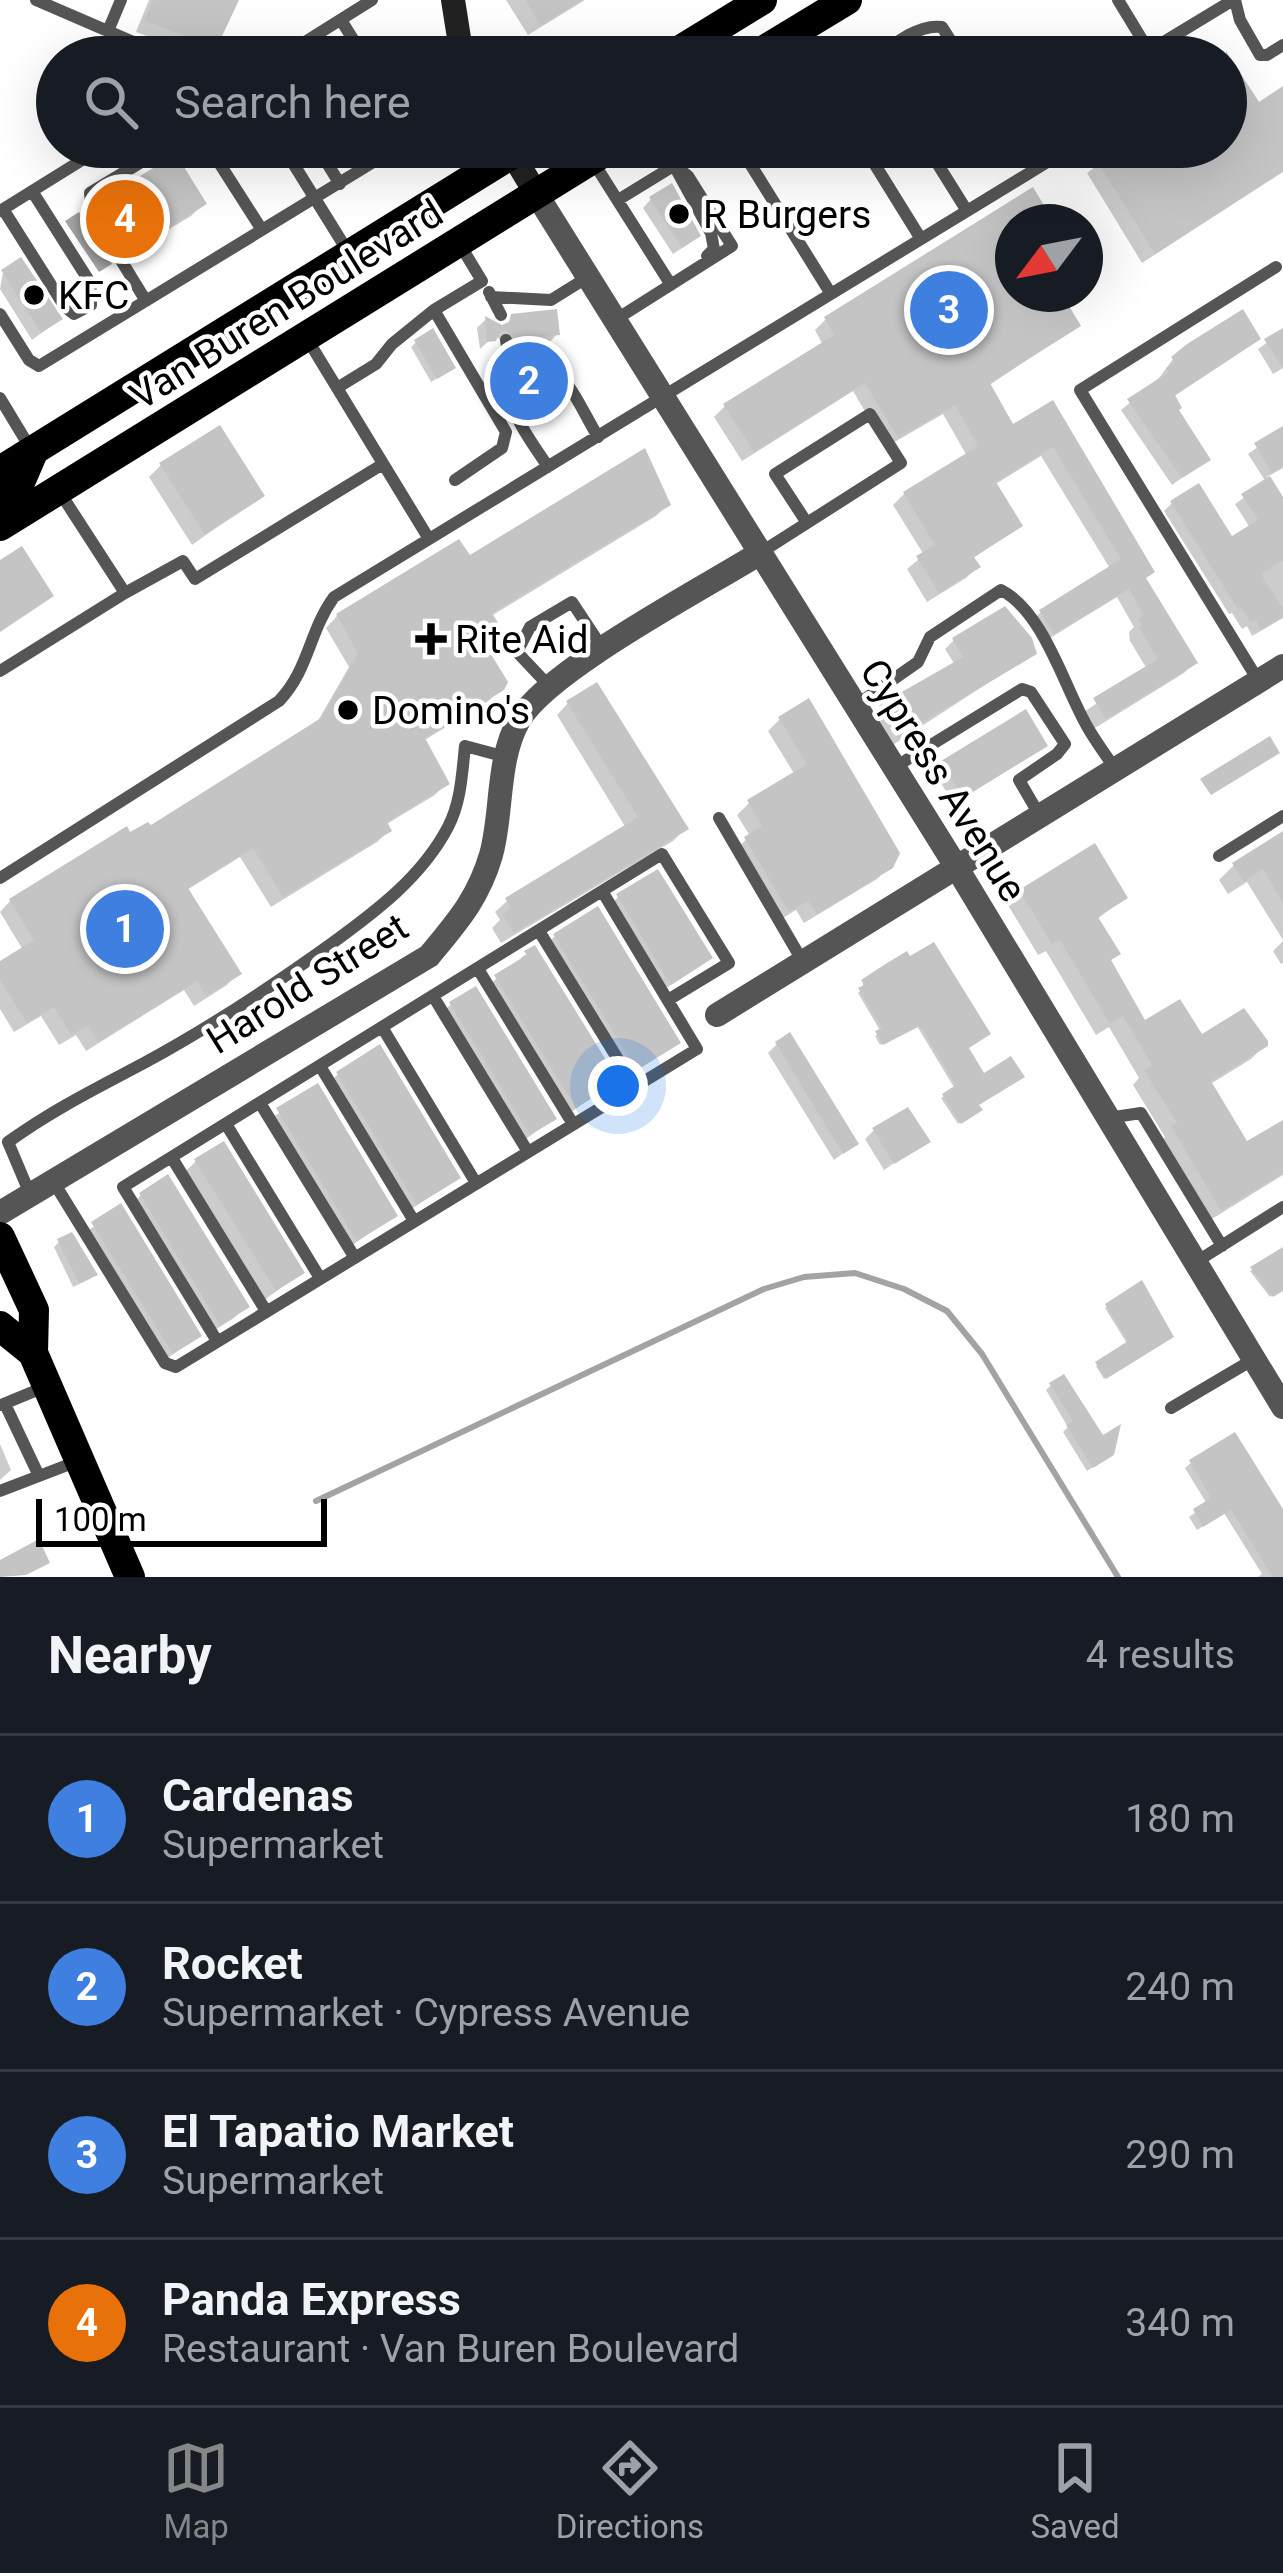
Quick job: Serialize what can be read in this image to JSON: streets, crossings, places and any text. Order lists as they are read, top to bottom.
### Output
{
  "streets": {
    "main road": ["Van Buren Boulevard"],
    "street": ["Cypress Avenue", "Harold Street"]
  },
  "crossings": [
    ["Van Buren Boulevard", "Cypress Avenue"],
    ["Cypress Avenue", "Harold Street"]
  ],
  "places": {
    "other": ["R Burgers", "KFC", "Domino's"],
    "health": ["Rite Aid"]
  },
  "scale_bar": "100 m",
  "north": "bottom left",
  "page": {
    "search": "Search here",
    "pins": [
      "4",
      "3",
      "2",
      "1"
    ],
    "scale": "100 m",
    "heading": ["Nearby", "4 results"],
    "list": [
      {
        "mark": "1",
        "name": "Cardenas",
        "note": "Supermarket",
        "value": "180 m"
      },
      {
        "mark": "2",
        "name": "Rocket",
        "note": "Supermarket · Cypress Avenue",
        "value": "240 m"
      },
      {
        "mark": "3",
        "name": "El Tapatio Market",
        "note": "Supermarket",
        "value": "290 m"
      },
      {
        "mark": "4",
        "name": "Panda Express",
        "note": "Restaurant · Van Buren Boulevard",
        "value": "340 m"
      }
    ],
    "nav": ["Map", "Directions", "Saved"]
  }
}
